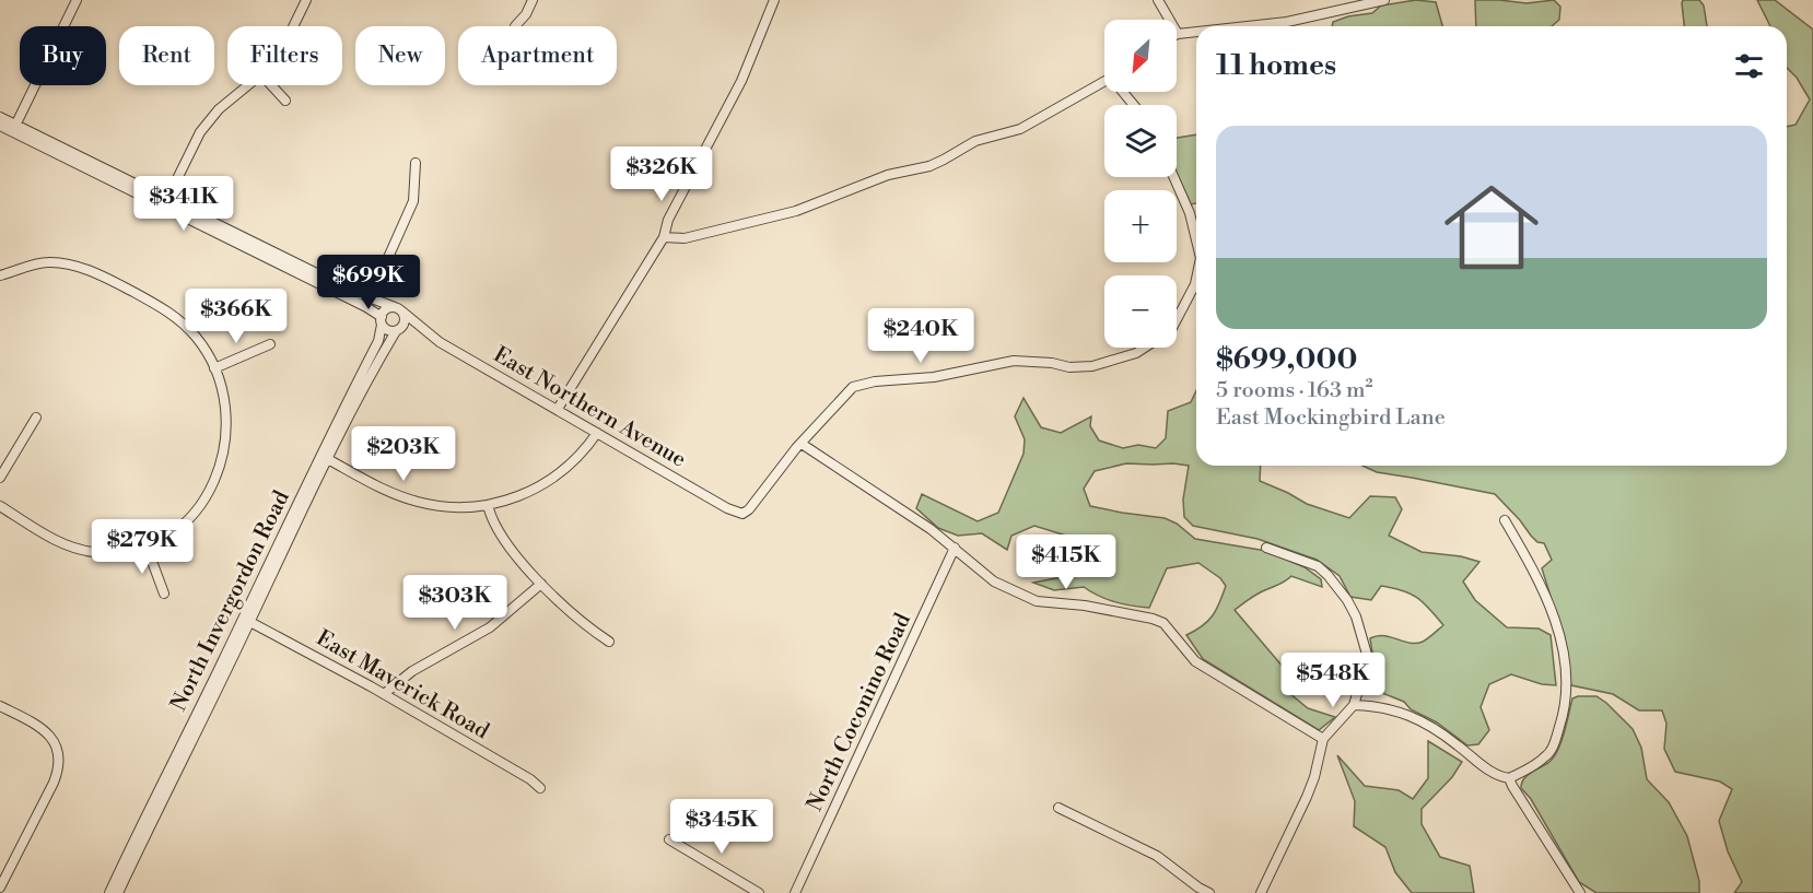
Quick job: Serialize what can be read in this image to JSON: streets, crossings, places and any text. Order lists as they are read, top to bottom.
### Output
{
  "streets": {
    "street": [
      "East Northern Avenue",
      "North Invergordon Road",
      "East Maverick Road",
      "North Coconino Road"
    ]
  },
  "crossings": [
    ["East Northern Avenue", "North Invergordon Road"],
    ["North Invergordon Road", "East Maverick Road"]
  ],
  "north": "bottom left",
  "page": {
    "map_buttons": ["+", "−"],
    "chip": [
      "Buy",
      "Rent",
      "Filters",
      "New",
      "Apartment"
    ],
    "heading": "11 homes",
    "list": [
      {
        "name": "$699,000",
        "note": "5 rooms · 163 m² · East Mockingbird Lane"
      }
    ],
    "price": [
      "$326K",
      "$341K",
      "$699K",
      "$366K",
      "$240K",
      "$203K",
      "$279K",
      "$415K",
      "$303K",
      "$548K",
      "$345K"
    ]
  }
}
